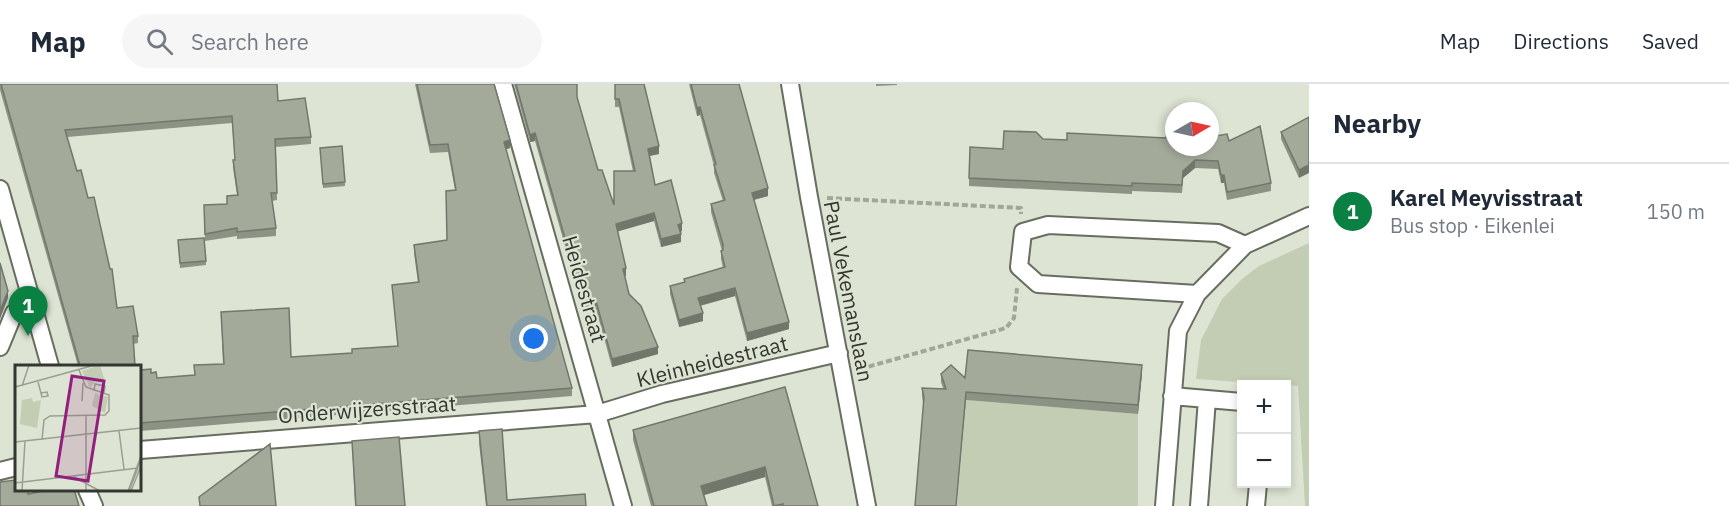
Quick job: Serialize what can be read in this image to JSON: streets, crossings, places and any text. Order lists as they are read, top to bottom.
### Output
{
  "streets": {
    "street": [
      "Heidestraat",
      "Paul Vekemanslaan",
      "Kleinheidestraat",
      "Onderwijzersstraat"
    ]
  },
  "crossings": [
    ["Heidestraat", "Kleinheidestraat"],
    ["Heidestraat", "Onderwijzersstraat"],
    ["Paul Vekemanslaan", "Kleinheidestraat"],
    ["Kleinheidestraat", "Onderwijzersstraat"]
  ],
  "north": "right",
  "page": {
    "header": "Map",
    "search": "Search here",
    "nav": ["Map", "Directions", "Saved"],
    "heading": "Nearby",
    "list": [
      {
        "mark": "1",
        "name": "Karel Meyvisstraat",
        "note": "Bus stop · Eikenlei",
        "value": "150 m"
      }
    ],
    "pins": "1",
    "map_buttons": ["+", "−"]
  }
}
